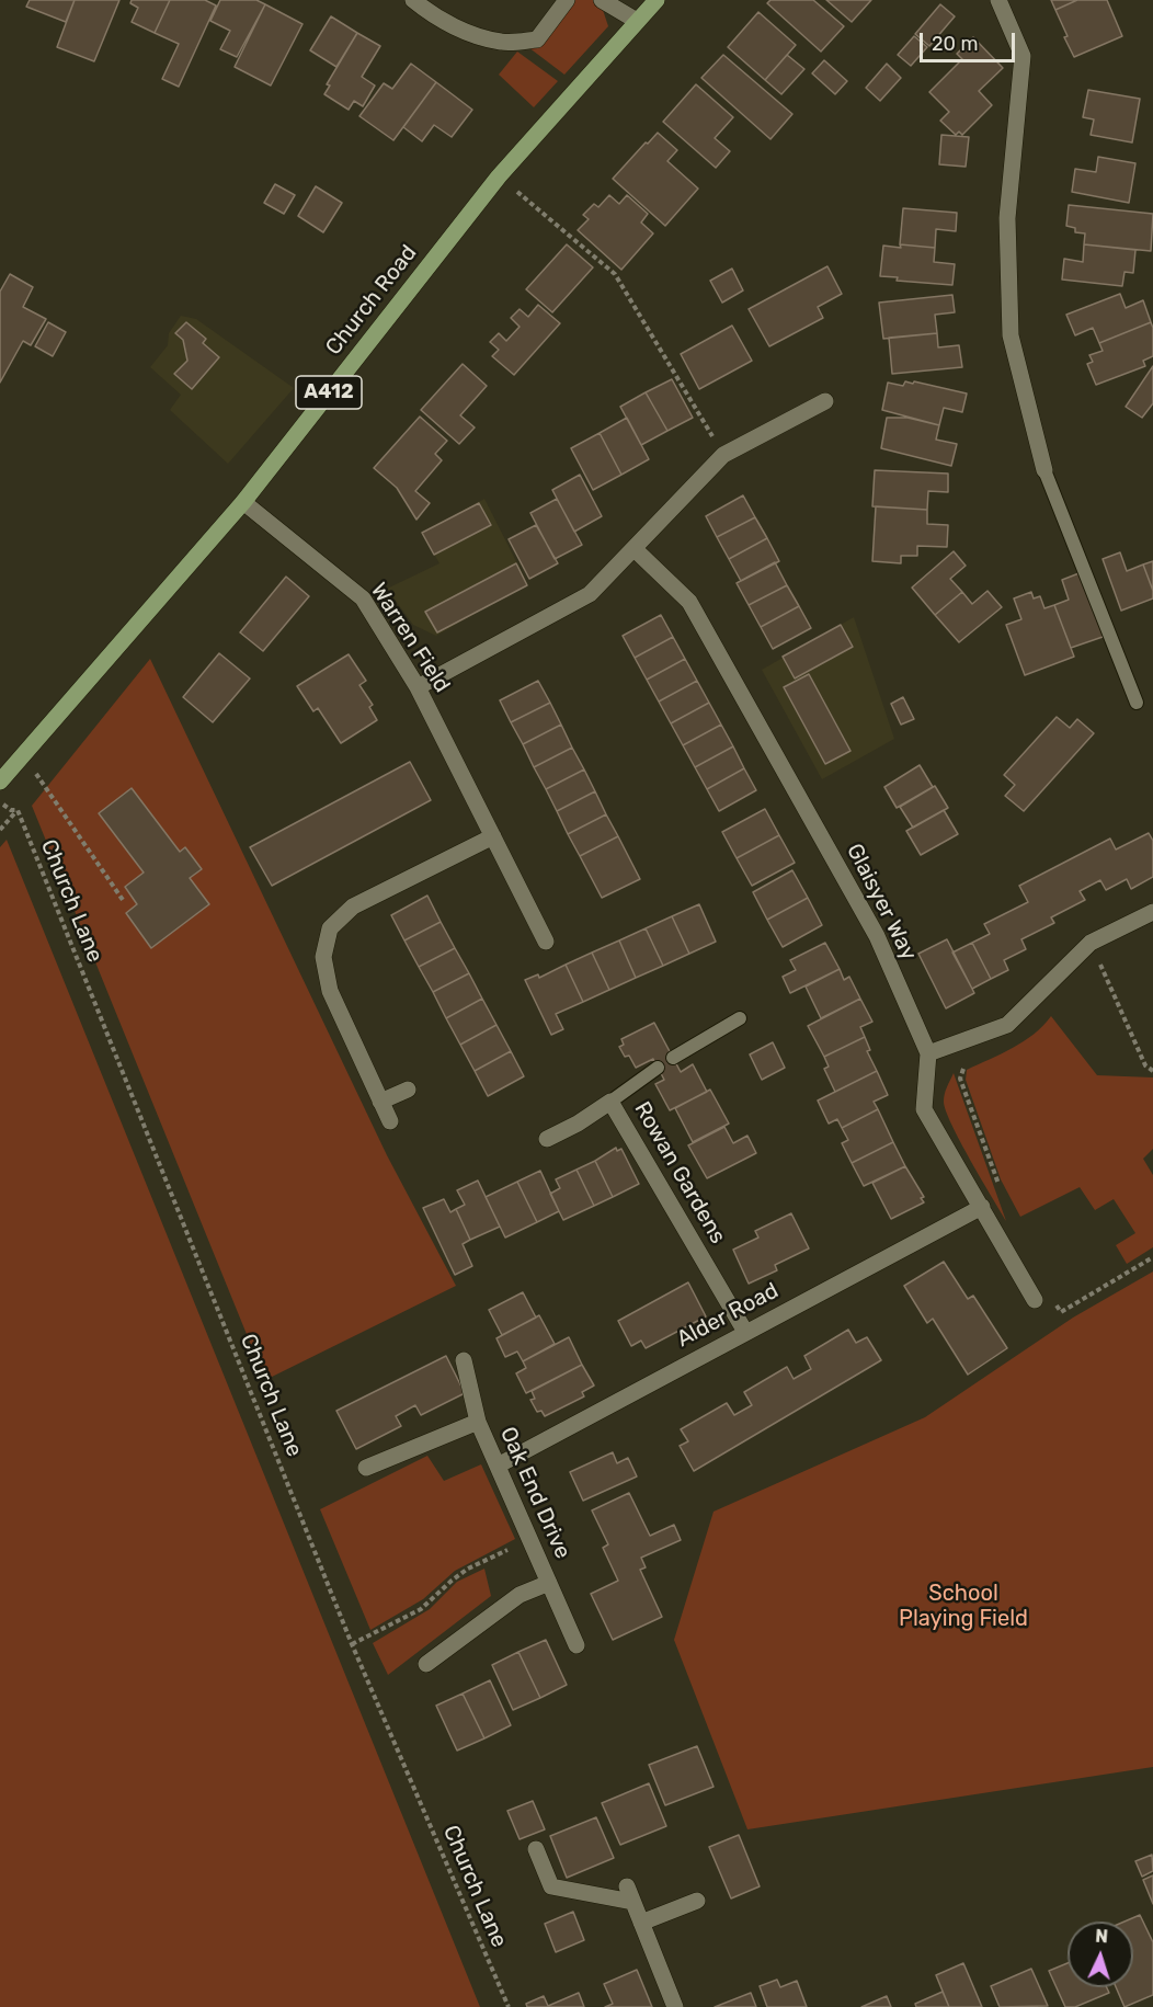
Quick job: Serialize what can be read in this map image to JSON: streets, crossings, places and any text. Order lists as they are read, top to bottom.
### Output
{
  "streets": {
    "main road": ["Church Road", "A412"],
    "street": [
      "Warren Field",
      "Glaisyer Way",
      "Rowan Gardens",
      "Alder Road",
      "Oak End Drive"
    ],
    "path": ["Church Lane"]
  },
  "crossings": [
    ["Church Road", "Warren Field"],
    ["Glaisyer Way", "Alder Road"],
    ["Rowan Gardens", "Alder Road"],
    ["Alder Road", "Oak End Drive"]
  ],
  "parks": ["School Playing Field"],
  "scale_bar": "20 m",
  "north": "top"
}
